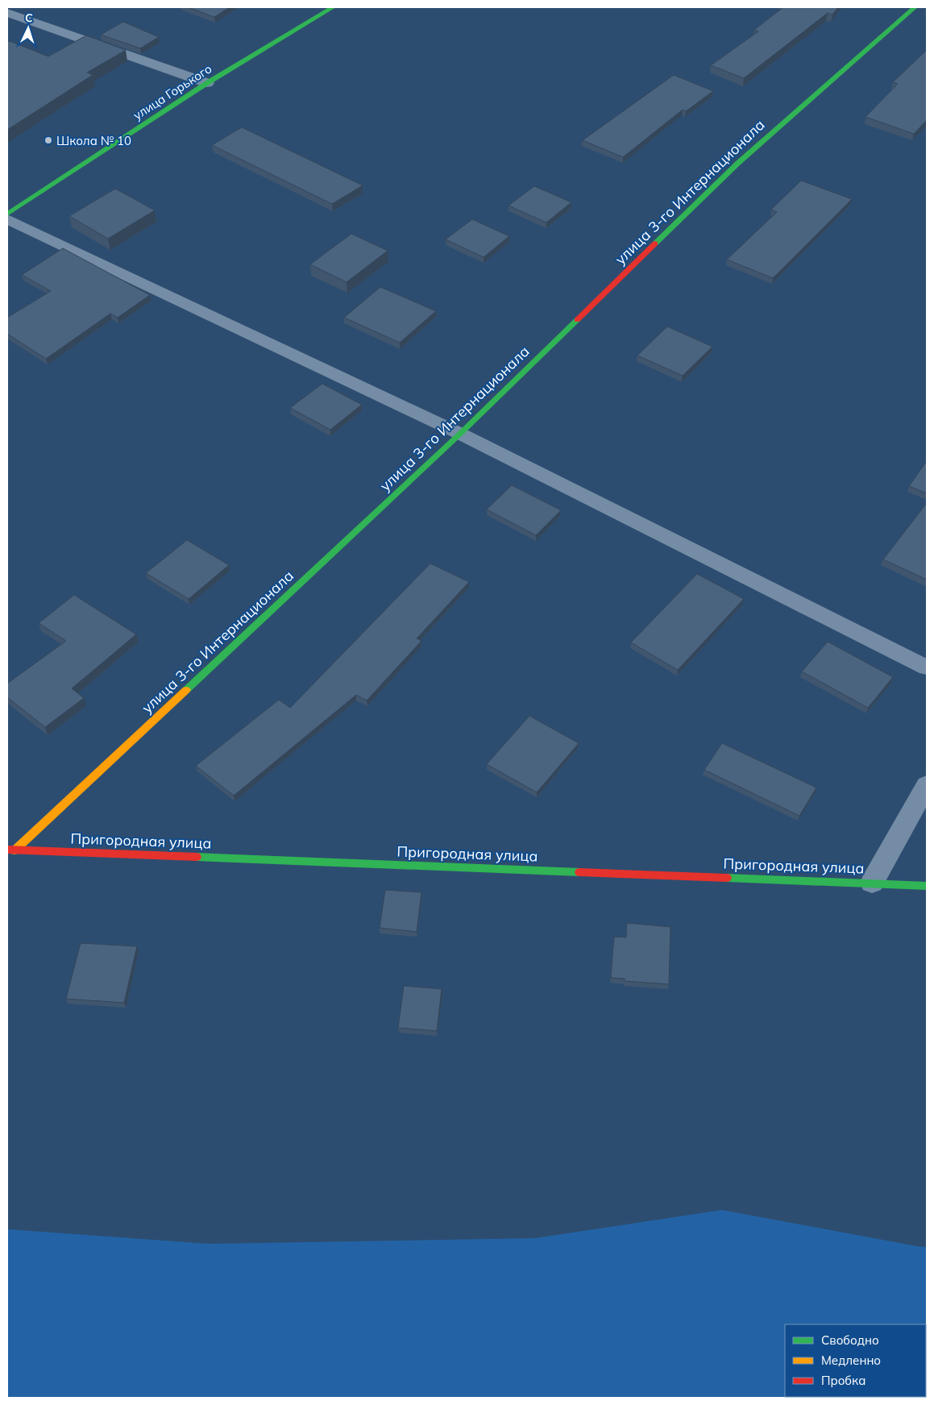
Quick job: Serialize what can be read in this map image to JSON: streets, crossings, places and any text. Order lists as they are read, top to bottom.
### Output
{
  "streets": {
    "street": ["улица Горького", "улица 3-го Интернационала", "Пригородная улица"]
  },
  "crossings": [
    ["улица 3-го Интернационала", "Пригородная улица"]
  ],
  "places": ["Школа № 10"],
  "legend": ["Свободно", "Медленно", "Пробка"],
  "north": "top"
}
